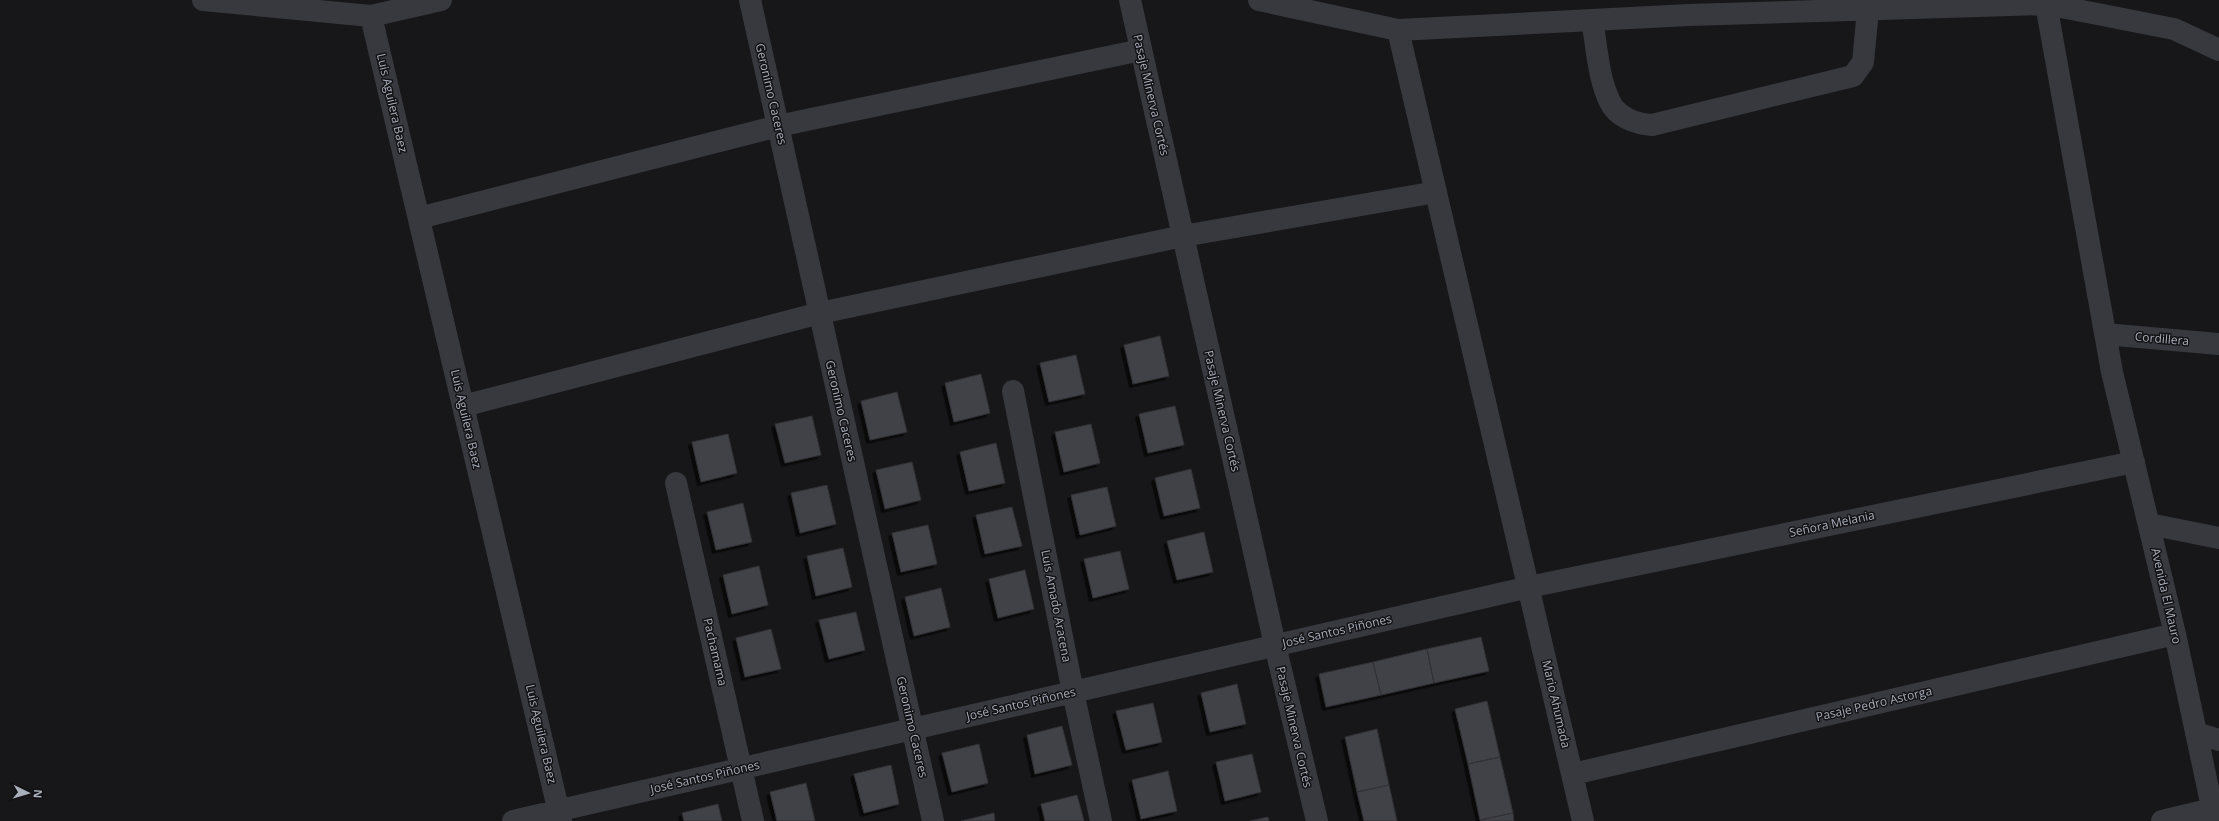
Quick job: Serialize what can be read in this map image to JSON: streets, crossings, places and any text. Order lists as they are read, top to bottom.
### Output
{
  "streets": {
    "street": [
      "Geronimo Caceres",
      "Pasaje Minerva Cortés",
      "Luis Aguilera Baez",
      "Cordillera",
      "Señora Melania",
      "Avenida El Mauro",
      "Luis Amado Aracena",
      "José Santos Piñones",
      "Pachamama",
      "Mario Ahumada",
      "Pasaje Pedro Astorga"
    ]
  },
  "crossings": [
    ["Geronimo Caceres", "José Santos Piñones"],
    ["Pasaje Minerva Cortés", "José Santos Piñones"],
    ["Luis Aguilera Baez", "José Santos Piñones"],
    ["Cordillera", "Avenida El Mauro"],
    ["Señora Melania", "Avenida El Mauro"],
    ["Señora Melania", "José Santos Piñones"],
    ["Señora Melania", "Mario Ahumada"],
    ["Avenida El Mauro", "Pasaje Pedro Astorga"],
    ["Luis Amado Aracena", "José Santos Piñones"],
    ["José Santos Piñones", "Pachamama"],
    ["José Santos Piñones", "Mario Ahumada"],
    ["Mario Ahumada", "Pasaje Pedro Astorga"]
  ],
  "north": "right"
}
